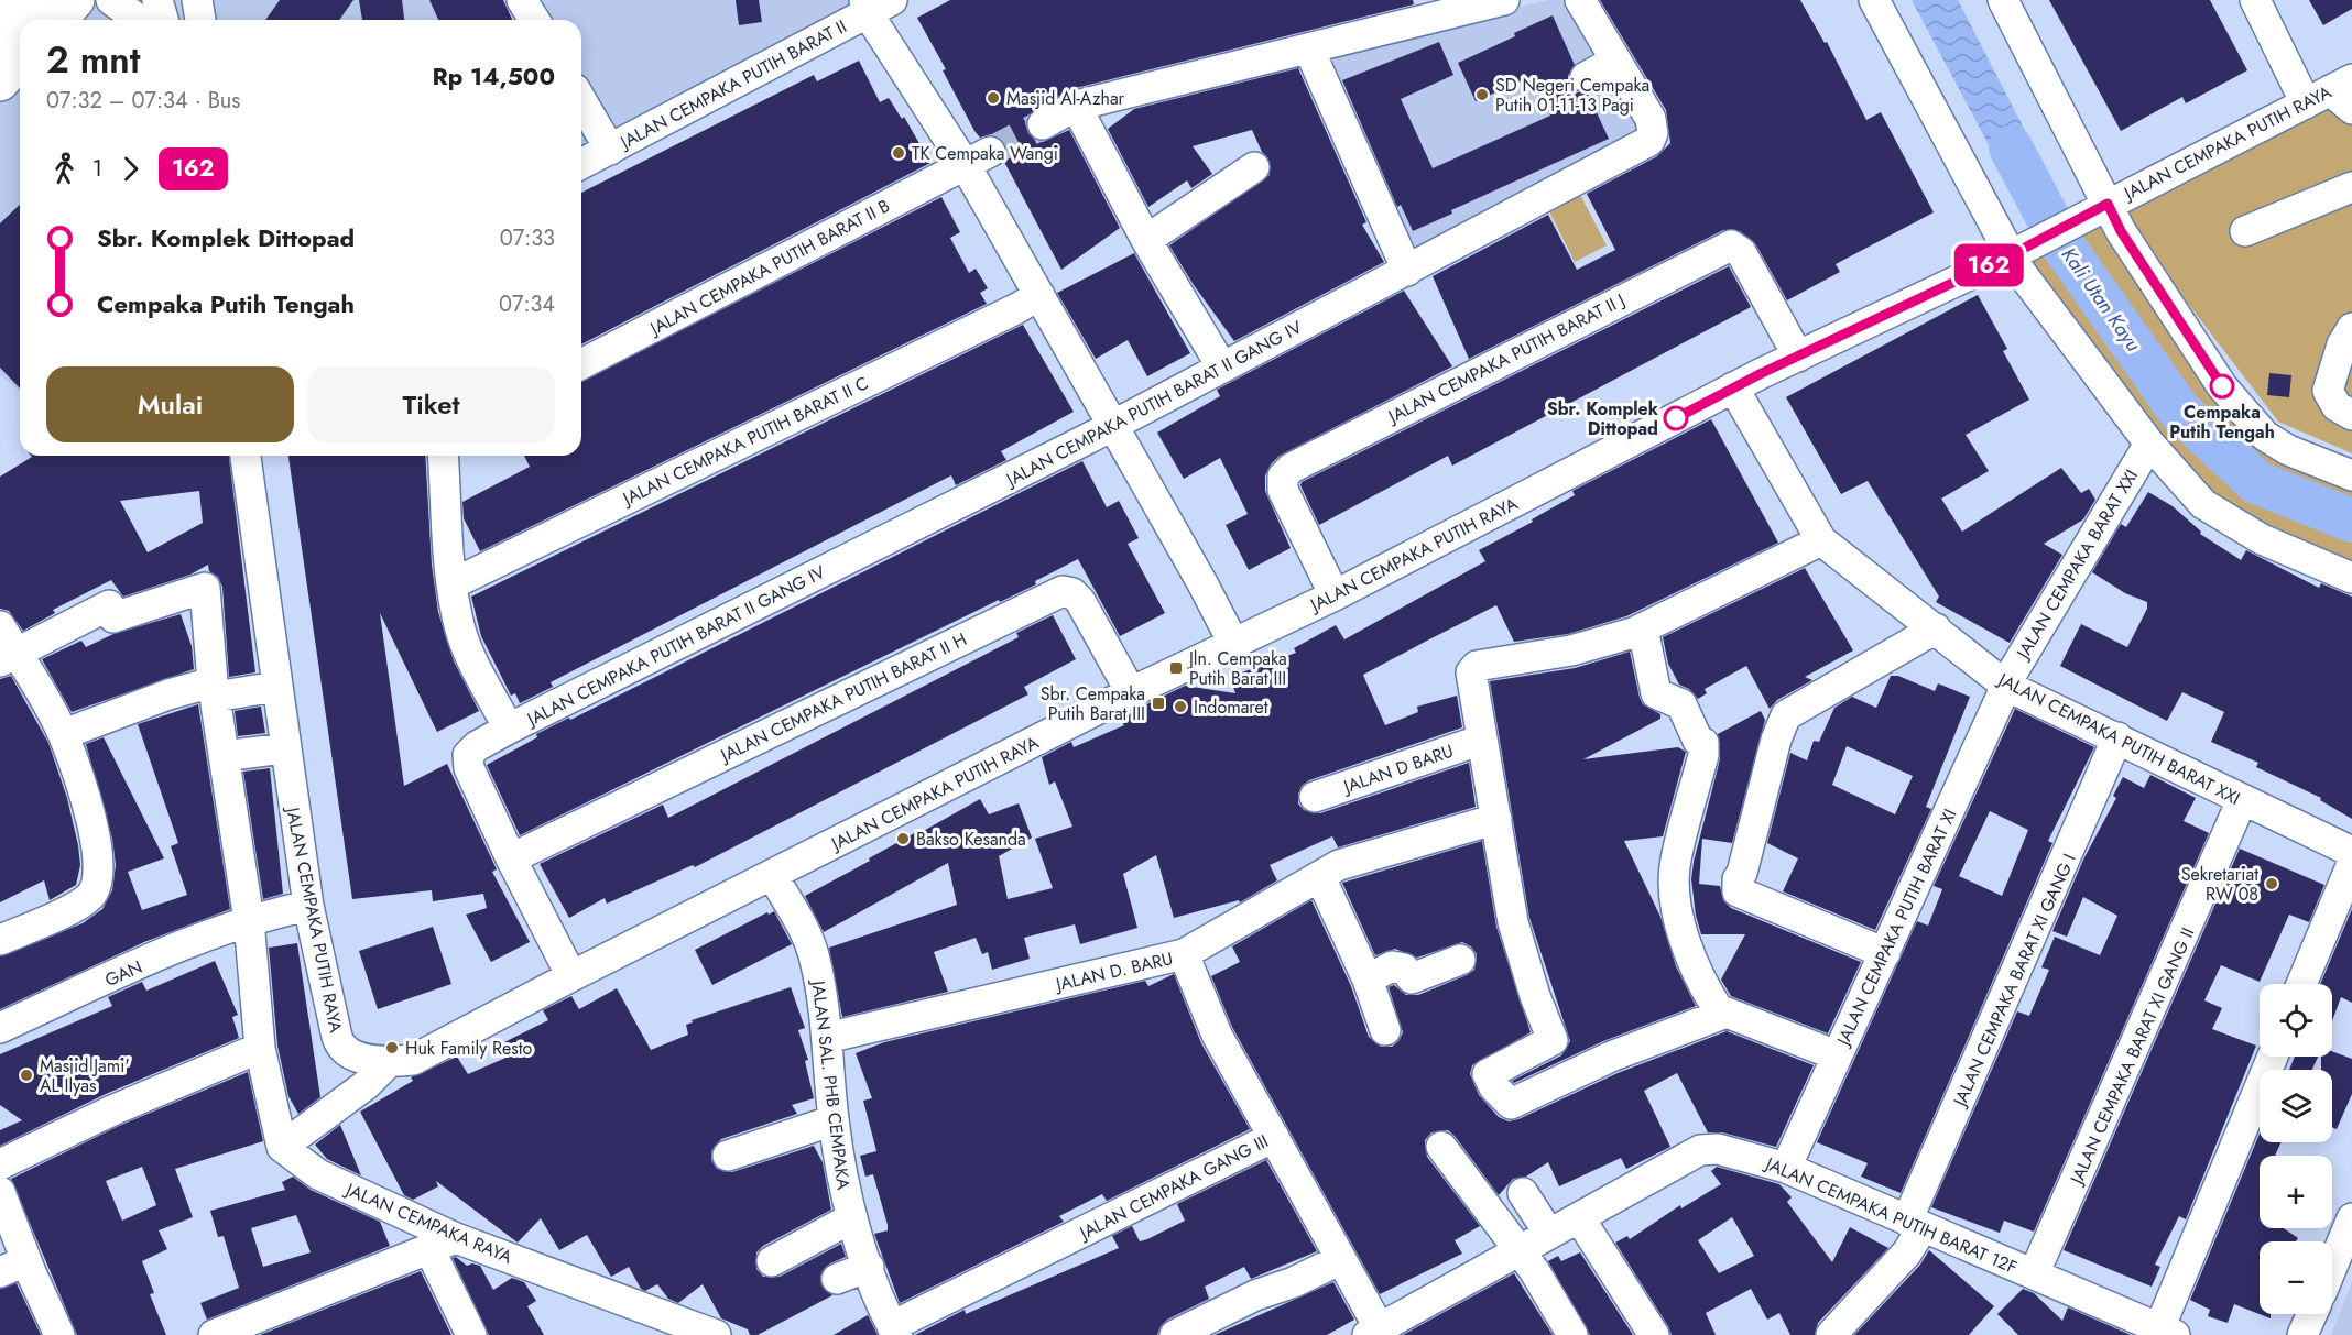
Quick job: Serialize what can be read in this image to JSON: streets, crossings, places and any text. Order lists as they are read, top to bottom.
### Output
{
  "streets": {
    "street": [
      "JALAN CEMPAKA PUTIH BARAT II",
      "JALAN CEMPAKA PUTIH RAYA",
      "JALAN CEMPAKA PUTIH BARAT II B",
      "JALAN CEMPAKA PUTIH BARAT II J",
      "JALAN CEMPAKA PUTIH BARAT II GANG IV",
      "JALAN CEMPAKA PUTIH BARAT II C",
      "JALAN CEMPAKA BARAT XXI",
      "JALAN CEMPAKA PUTIH BARAT II H",
      "JALAN CEMPAKA PUTIH BARAT XXI",
      "JALAN D BARU",
      "JALAN CEMPAKA PUTIH BARAT XI",
      "JALAN D. BARU",
      "GAN",
      "JALAN CEMPAKA BARAT XI GANG I",
      "JALAN CEMPAKA BARAT XI GANG II",
      "JALAN SAL. PHB CEMPAKA",
      "JALAN CEMPAKA GANG III",
      "JALAN CEMPAKA PUTIH BARAT 12F",
      "JALAN CEMPAKA RAYA"
    ]
  },
  "crossings": [
    ["JALAN CEMPAKA PUTIH RAYA", "JALAN CEMPAKA PUTIH BARAT II J"],
    ["JALAN CEMPAKA PUTIH RAYA", "JALAN CEMPAKA PUTIH BARAT II GANG IV"],
    ["JALAN CEMPAKA PUTIH RAYA", "JALAN CEMPAKA PUTIH BARAT II H"],
    ["JALAN CEMPAKA PUTIH RAYA", "JALAN CEMPAKA PUTIH BARAT XXI"],
    ["JALAN CEMPAKA PUTIH RAYA", "GAN"],
    ["JALAN CEMPAKA PUTIH RAYA", "JALAN SAL. PHB CEMPAKA"],
    ["JALAN CEMPAKA PUTIH BARAT II GANG IV", "JALAN CEMPAKA PUTIH BARAT II H"],
    ["JALAN CEMPAKA BARAT XXI", "JALAN CEMPAKA PUTIH BARAT XXI"],
    ["JALAN CEMPAKA BARAT XXI", "JALAN CEMPAKA PUTIH BARAT XI"],
    ["JALAN CEMPAKA PUTIH BARAT XXI", "JALAN CEMPAKA PUTIH BARAT XI"],
    ["JALAN CEMPAKA PUTIH BARAT XXI", "JALAN CEMPAKA BARAT XI GANG I"],
    ["JALAN CEMPAKA PUTIH BARAT XXI", "JALAN CEMPAKA BARAT XI GANG II"],
    ["JALAN CEMPAKA PUTIH BARAT XI", "JALAN CEMPAKA PUTIH BARAT 12F"],
    ["JALAN D. BARU", "JALAN SAL. PHB CEMPAKA"],
    ["JALAN D. BARU", "JALAN CEMPAKA GANG III"],
    ["JALAN CEMPAKA BARAT XI GANG I", "JALAN CEMPAKA PUTIH BARAT 12F"],
    ["JALAN CEMPAKA BARAT XI GANG II", "JALAN CEMPAKA PUTIH BARAT 12F"],
    ["JALAN SAL. PHB CEMPAKA", "JALAN CEMPAKA GANG III"]
  ],
  "water": ["Kali Utan Kayu"],
  "places": {
    "other": [
      "SD Negeri Cempaka Putih 01-11-13 Pagi",
      "Masjid Al-Azhar",
      "TK Cempaka Wangi",
      "Cempaka Putih Tengah",
      "Sbr. Komplek Dittopad",
      "Indomaret",
      "Bakso Kesanda",
      "Sekretariat RW 08",
      "Huk Family Resto",
      "Masjid Jami' AL Ilyas"
    ],
    "transit": ["Jln. Cempaka Putih Barat III", "Sbr. Cempaka Putih Barat III"]
  },
  "lines": ["bus line 162"],
  "page": {
    "on_map": "162",
    "heading": ["2 mnt", "07:32 – 07:34 · Bus", "Rp 14,500"],
    "legs": ["1", "162"],
    "list": [
      {
        "name": "Sbr. Komplek Dittopad",
        "value": "07:33"
      },
      {
        "name": "Cempaka Putih Tengah",
        "value": "07:34"
      }
    ],
    "buttons": ["Mulai", "Tiket"],
    "map_buttons": ["+", "−"]
  }
}
